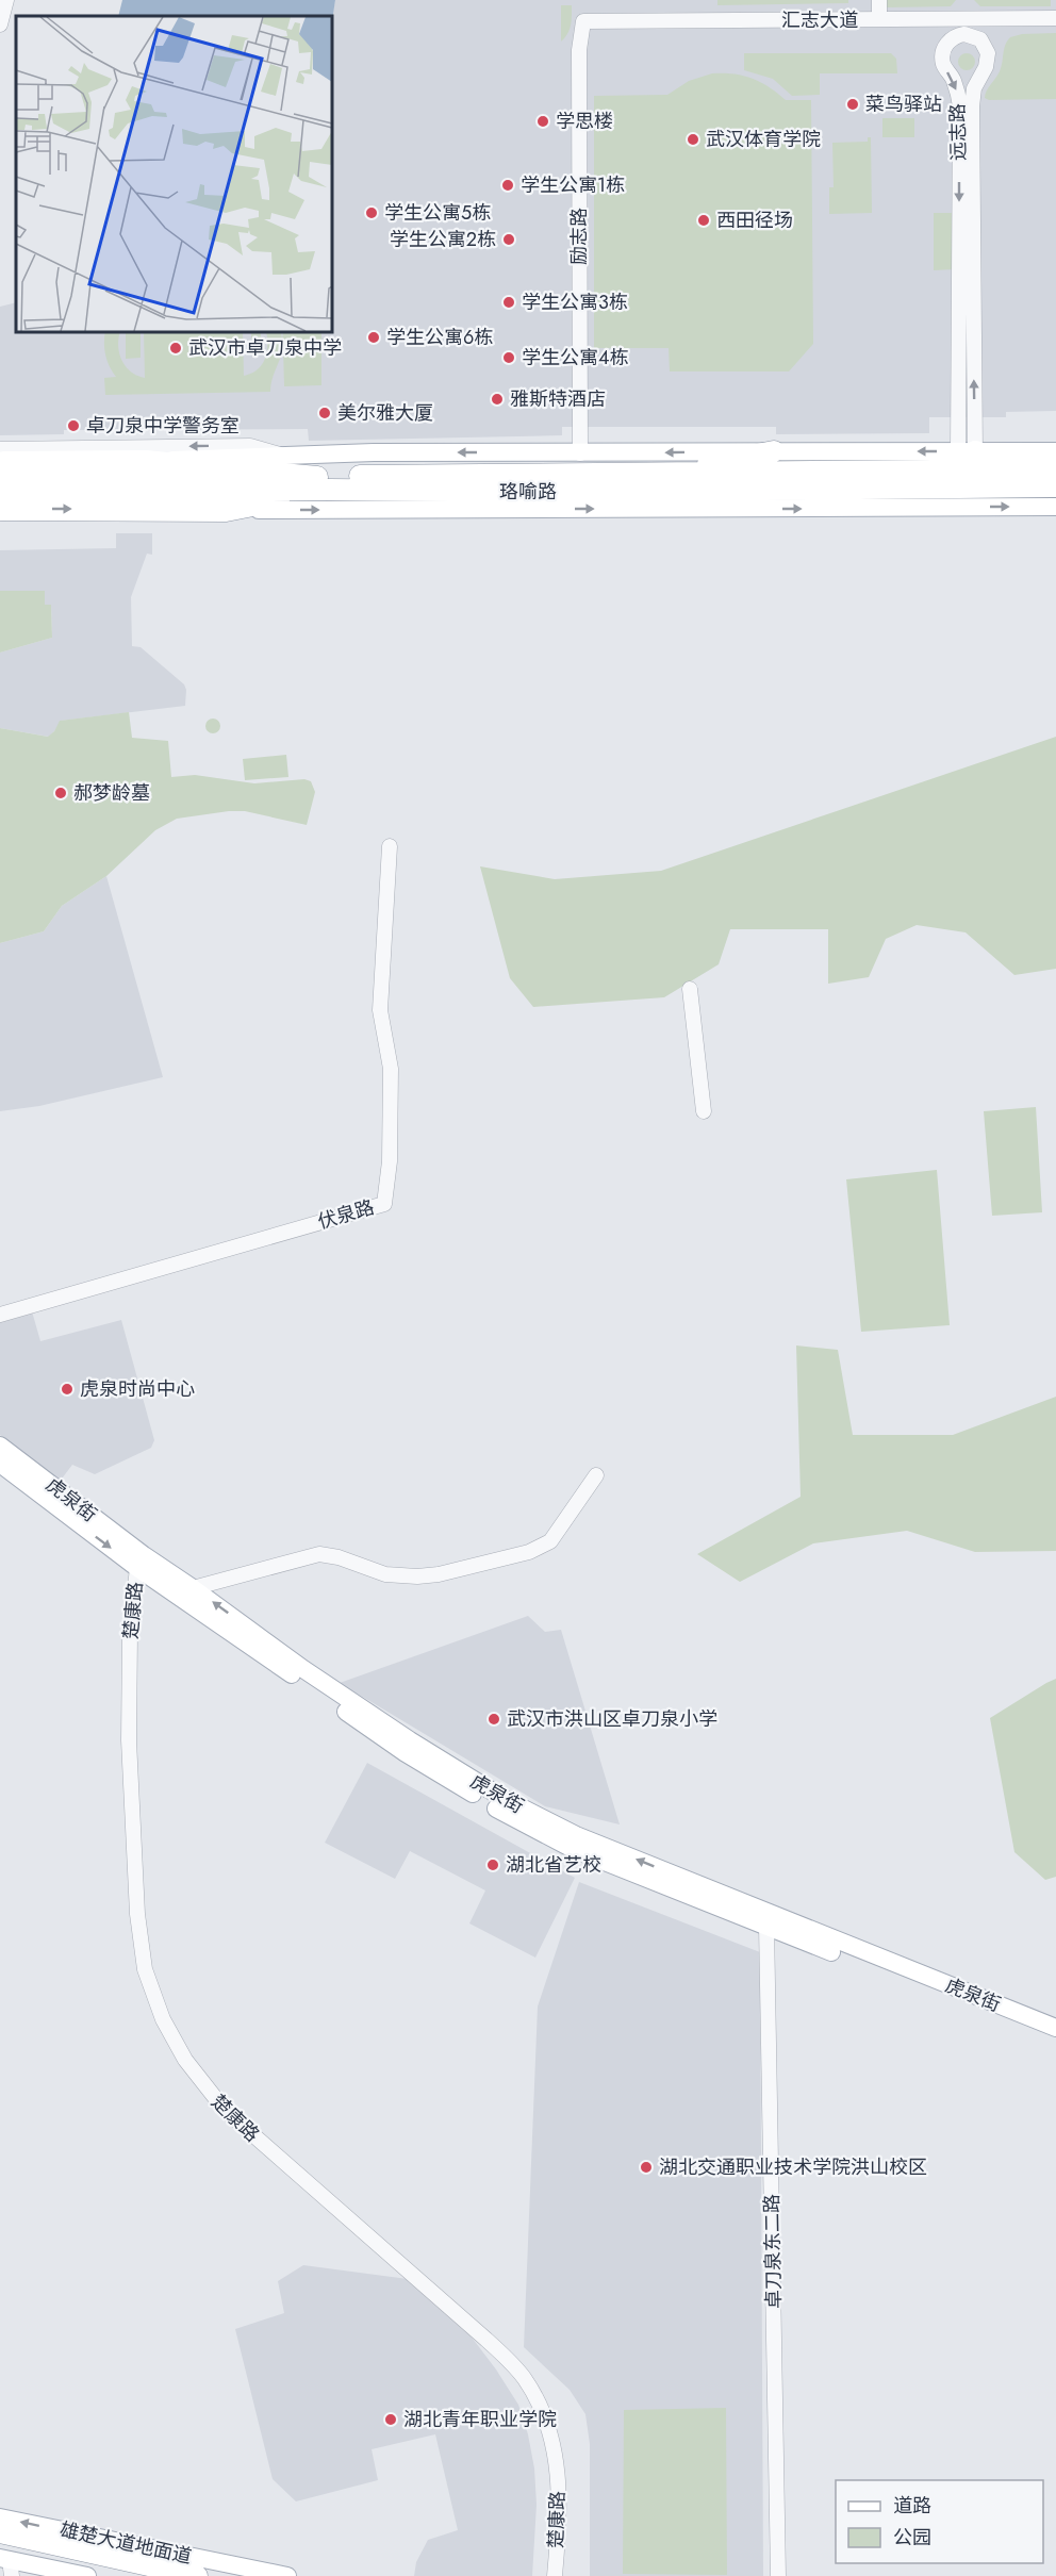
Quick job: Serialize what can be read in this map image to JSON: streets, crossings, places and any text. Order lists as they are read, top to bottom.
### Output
{
  "streets": {
    "highway": ["珞喻路"],
    "main road": ["虎泉街", "雄楚大道地面道"],
    "street": [
      "汇志大道",
      "远志路",
      "励志路",
      "伏泉路",
      "楚康路",
      "卓刀泉东二路"
    ]
  },
  "crossings": [
    ["汇志大道", "励志路"],
    ["虎泉街", "楚康路"],
    ["虎泉街", "卓刀泉东二路"]
  ],
  "one_way": ["雄楚大道地面道"],
  "places": [
    "菜鸟驿站",
    "学思楼",
    "武汉体育学院",
    "学生公寓1栋",
    "学生公寓5栋",
    "西田径场",
    "学生公寓2栋",
    "学生公寓3栋",
    "学生公寓6栋",
    "武汉市卓刀泉中学",
    "学生公寓4栋",
    "雅斯特酒店",
    "美尔雅大厦",
    "卓刀泉中学警务室",
    "郝梦龄墓",
    "虎泉时尚中心",
    "武汉市洪山区卓刀泉小学",
    "湖北省艺校",
    "湖北交通职业技术学院洪山校区",
    "湖北青年职业学院"
  ],
  "legend": ["道路", "公园"]
}
